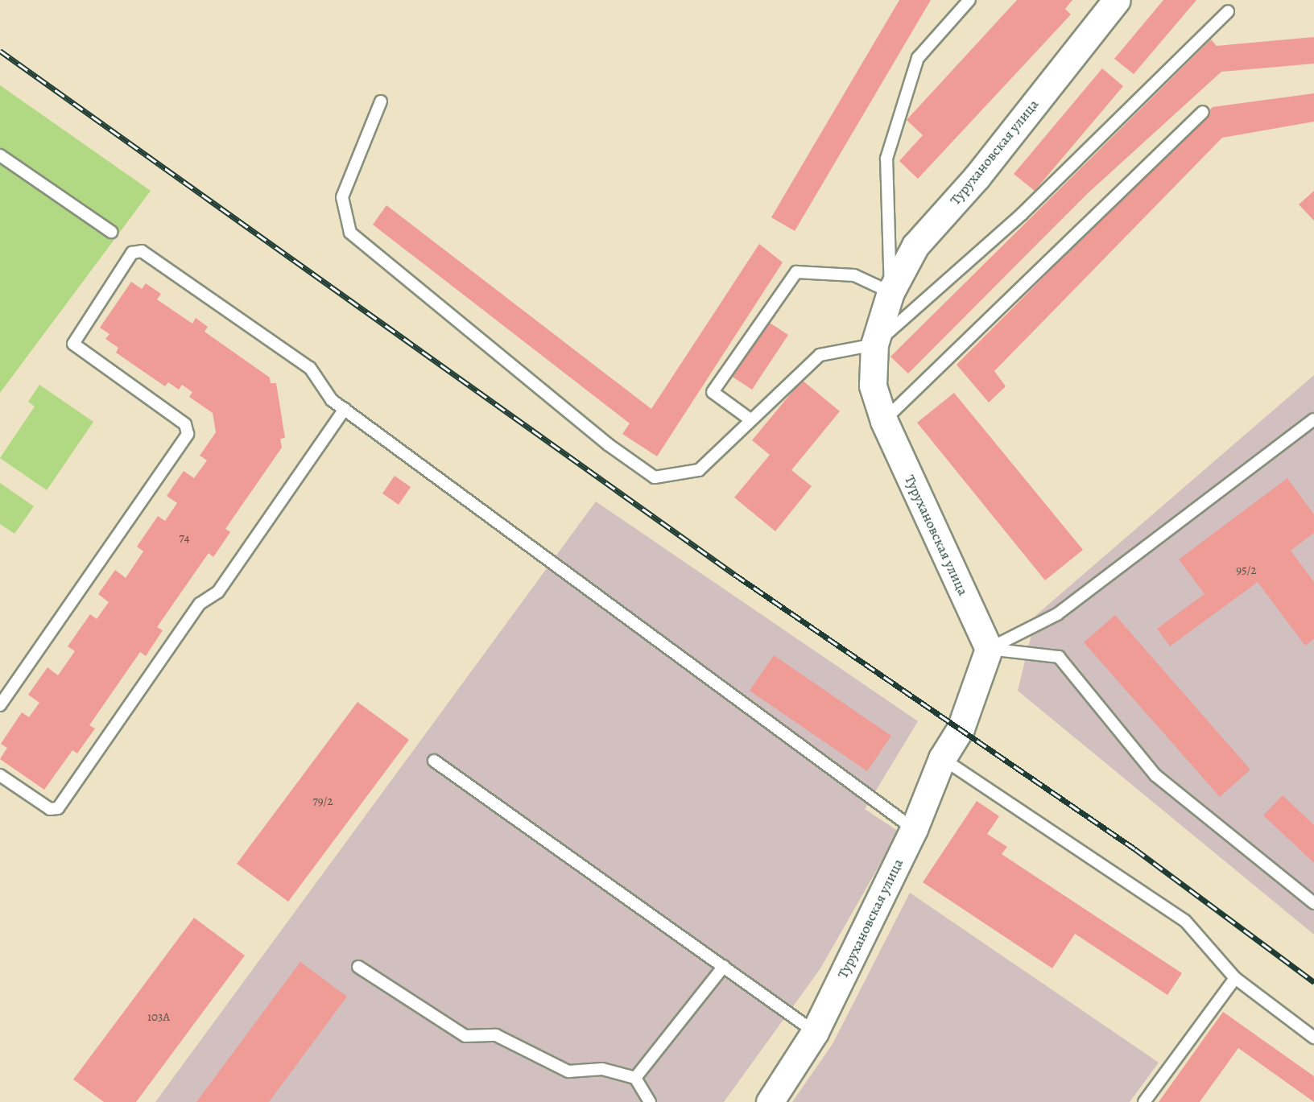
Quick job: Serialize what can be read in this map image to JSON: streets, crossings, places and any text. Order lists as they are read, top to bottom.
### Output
{
  "streets": {
    "street": ["Турухановская улица"]
  },
  "house_numbers": [
    "74",
    "95/2",
    "79/2",
    "103А"
  ]
}
